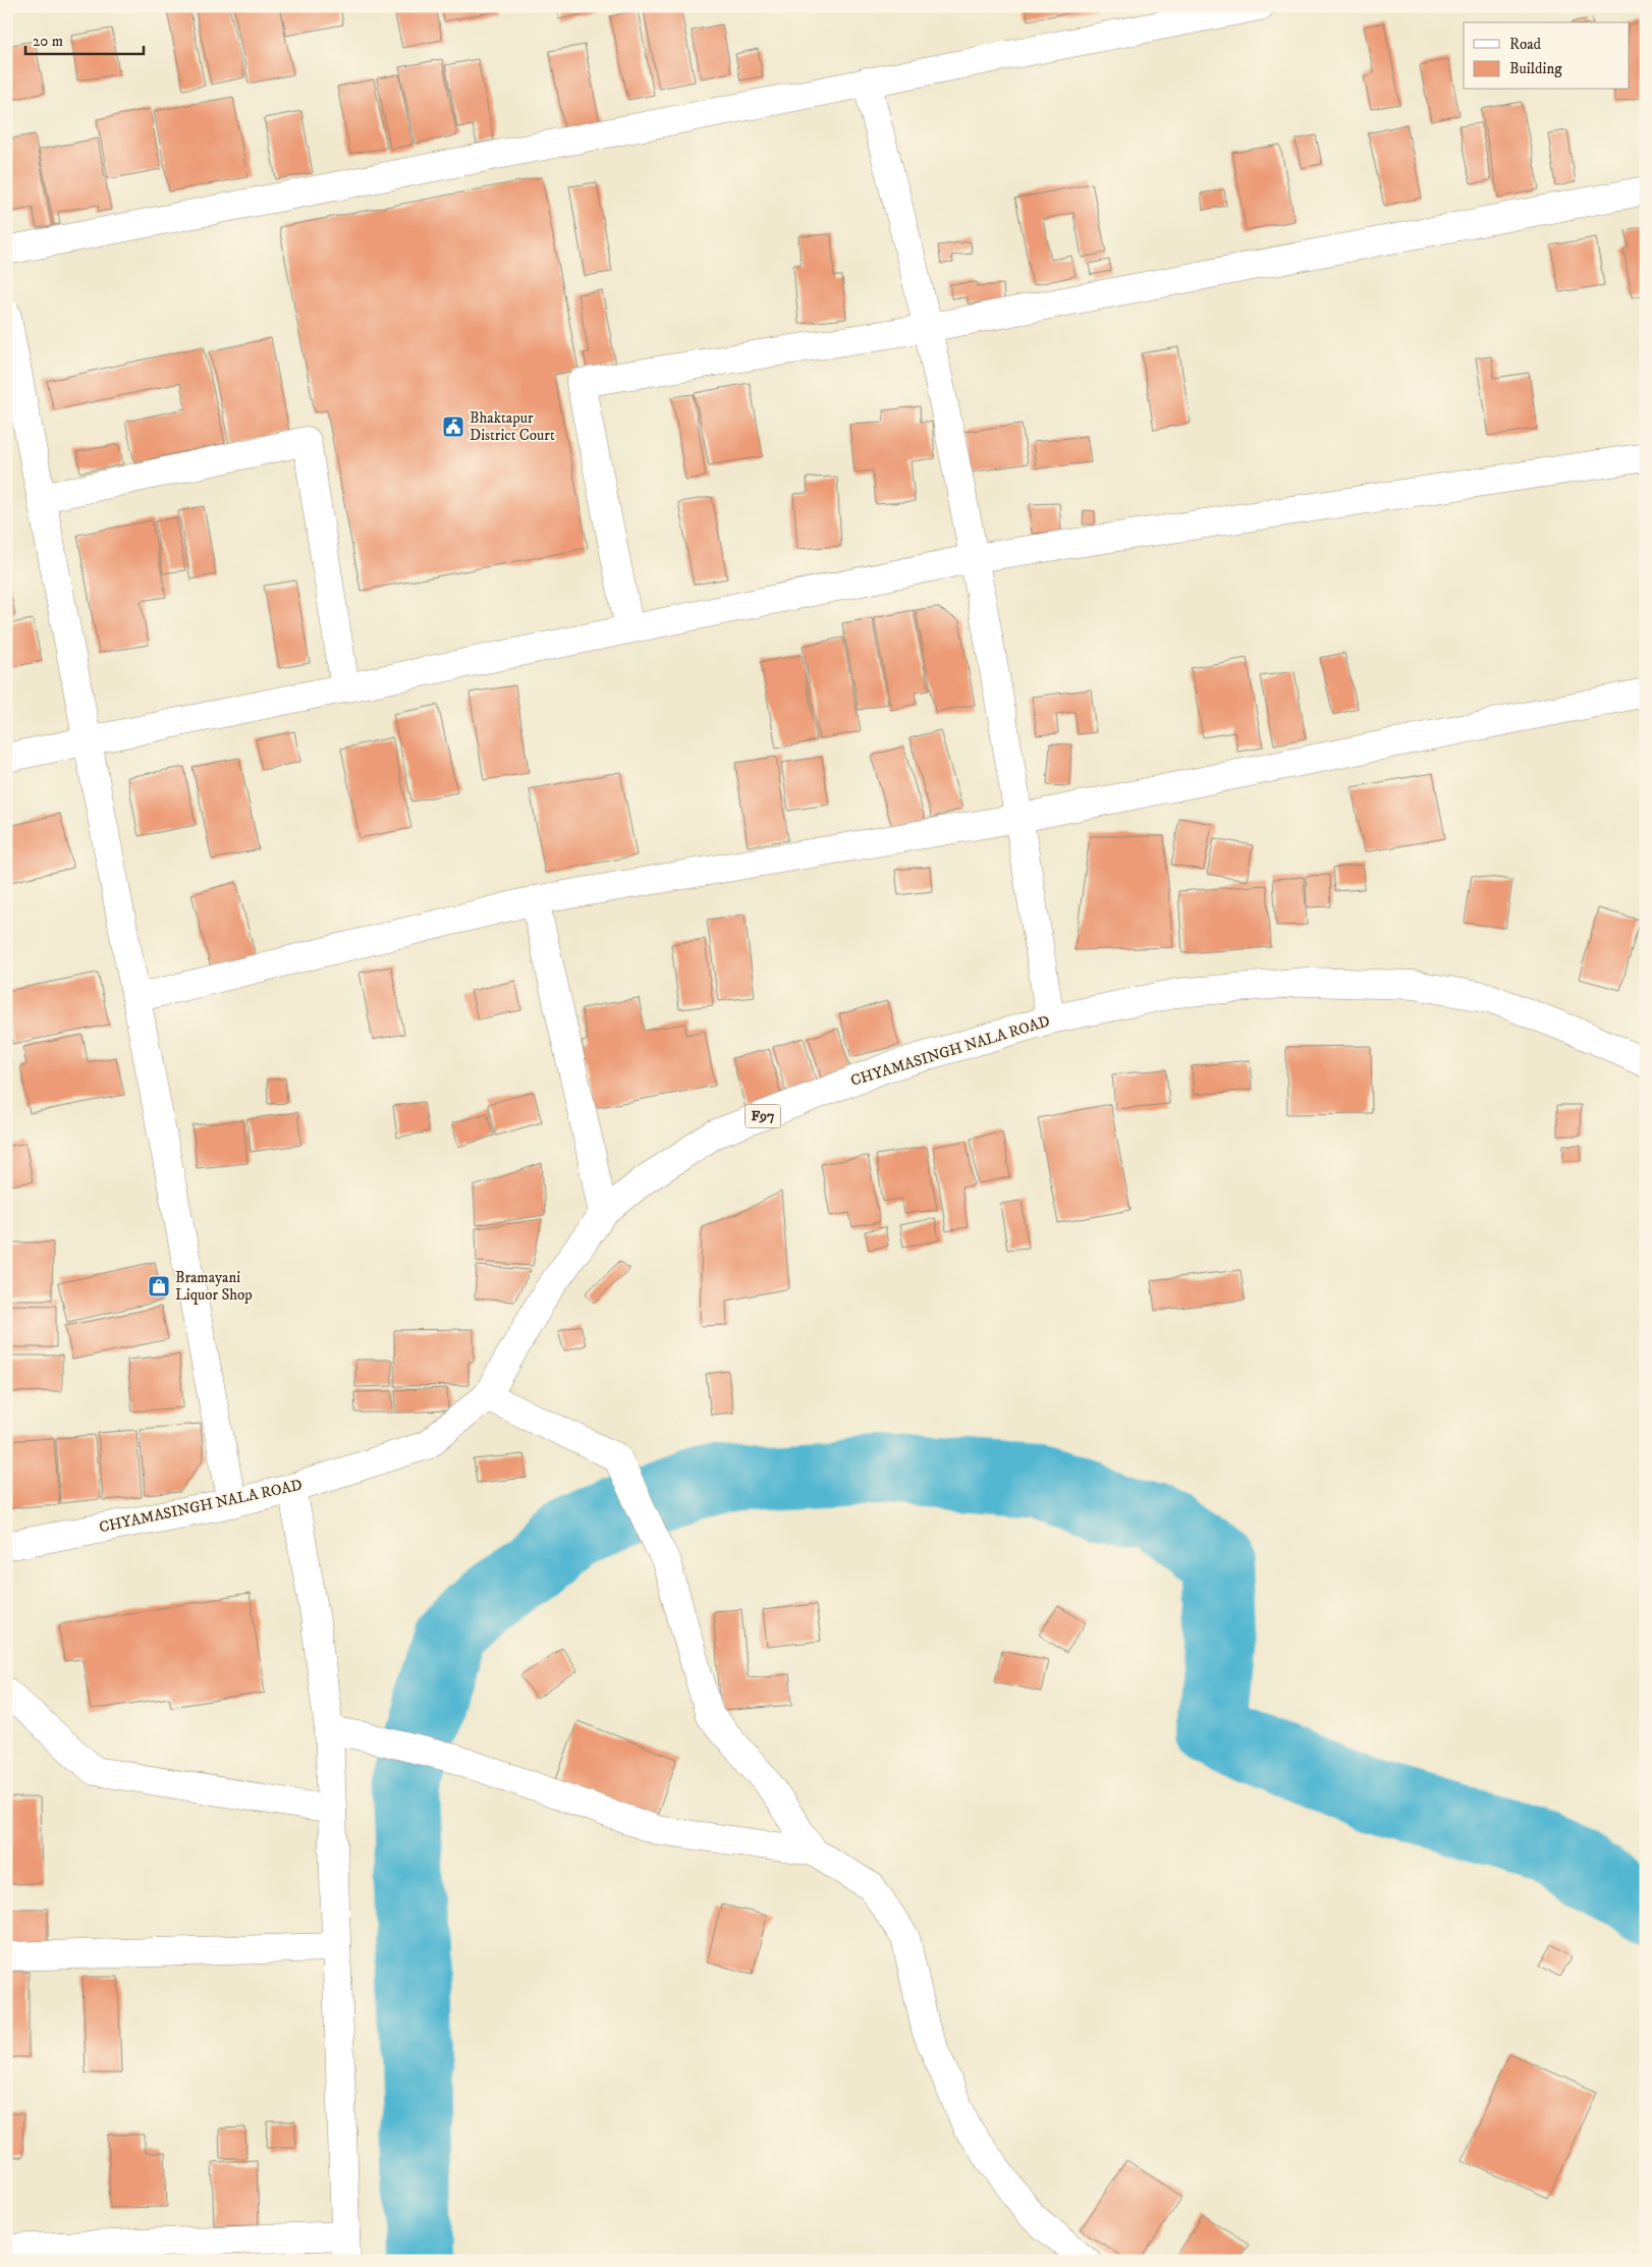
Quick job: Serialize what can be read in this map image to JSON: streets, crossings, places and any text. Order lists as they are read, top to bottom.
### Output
{
  "streets": {
    "street": ["CHYAMASINGH NALA ROAD", "F97"]
  },
  "places": {
    "public building": ["Bhaktapur District Court"],
    "shop": ["Bramayani Liquor Shop"]
  },
  "legend": ["Road", "Building"],
  "scale_bar": "20 m"
}
